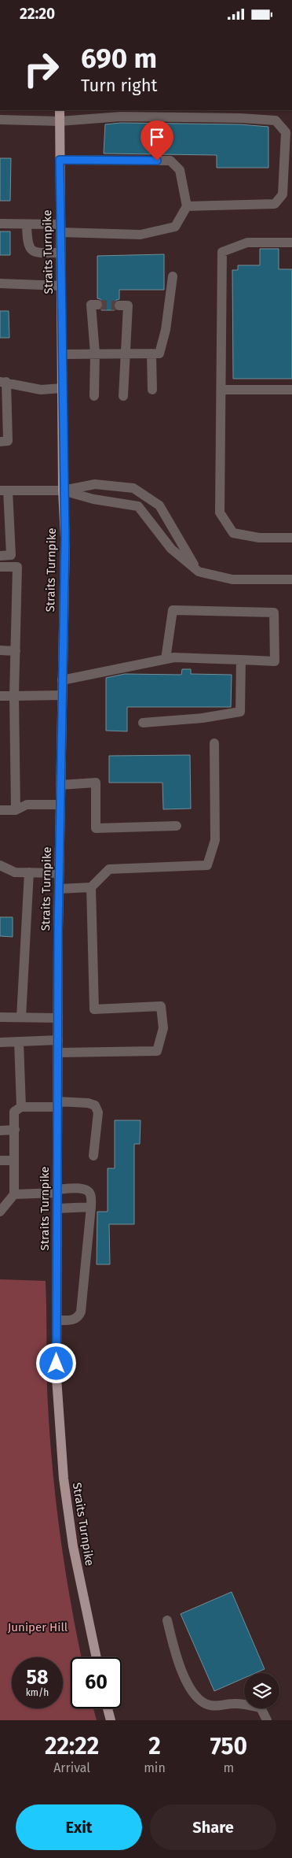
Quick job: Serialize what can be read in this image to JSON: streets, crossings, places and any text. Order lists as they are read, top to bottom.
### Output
{
  "streets": {
    "main road": ["Straits Turnpike"]
  },
  "parks": ["Juniper Hill"],
  "page": {
    "status": "22:20",
    "turn": ["690 m", "Turn right"],
    "speed": "58 km/h",
    "limit": "60",
    "eta": [
      "22:22",
      "Arrival",
      "2",
      "min",
      "750",
      "m"
    ],
    "buttons": ["Exit", "Share"]
  }
}
